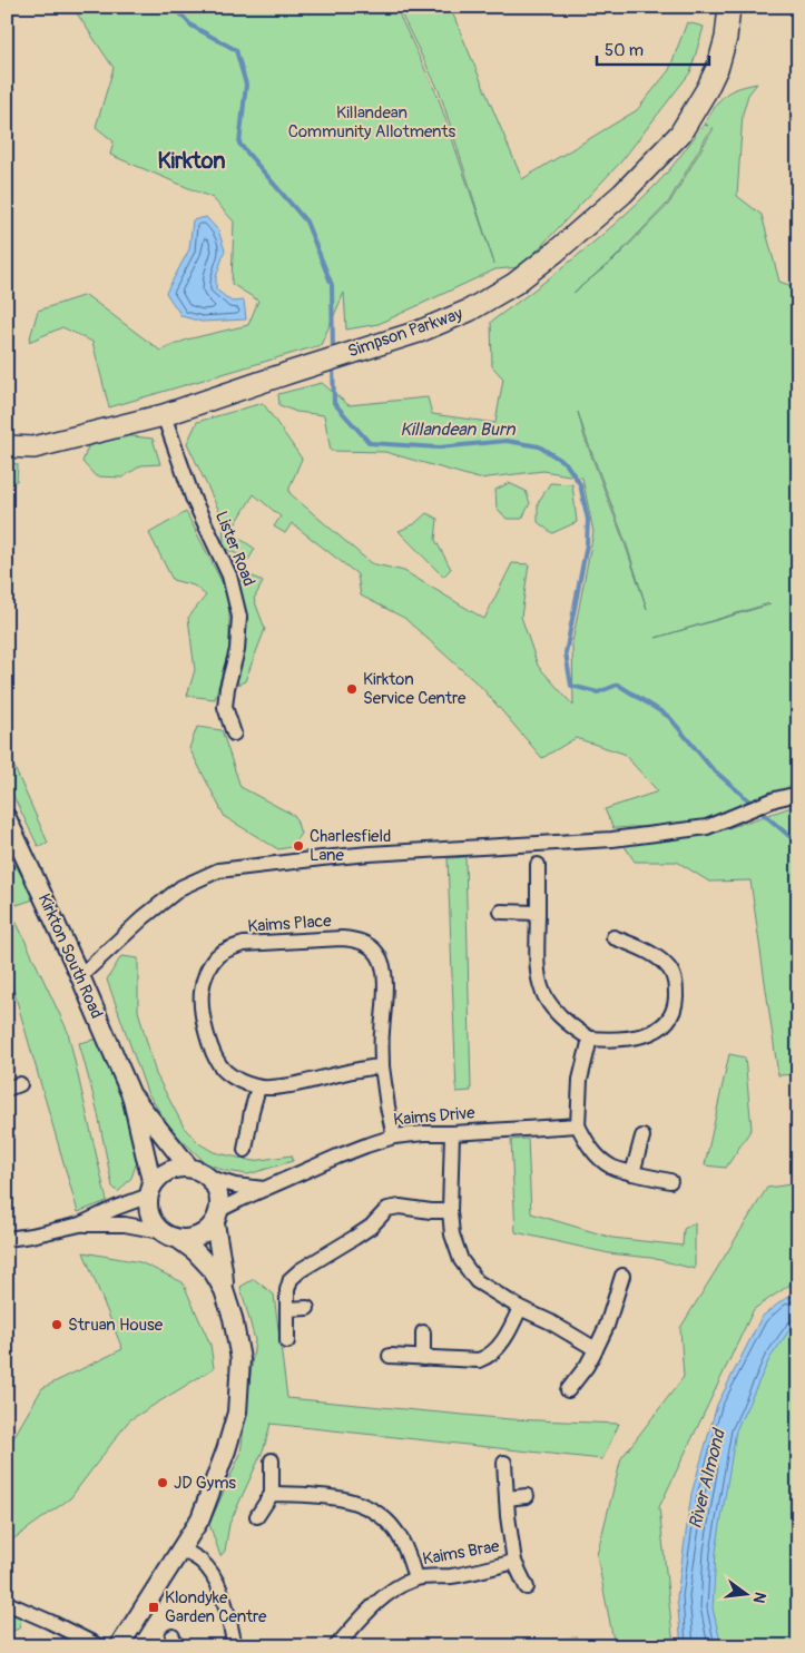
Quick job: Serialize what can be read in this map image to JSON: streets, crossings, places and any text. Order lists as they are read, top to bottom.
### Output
{
  "streets": {
    "main road": ["Simpson Parkway"],
    "street": [
      "Lister Road",
      "Kaims Place",
      "Kirkton South Road",
      "Kaims Drive",
      "Kaims Brae"
    ]
  },
  "crossings": [
    ["Simpson Parkway", "Lister Road"],
    ["Kaims Place", "Kaims Drive"],
    ["Kirkton South Road", "Kaims Drive"]
  ],
  "districts": ["Kirkton"],
  "water": ["Killandean Burn", "River Almond"],
  "parks": ["Killandean Community Allotments"],
  "places": {
    "other": [
      "Kirkton Service Centre",
      "Charlesfield Lane",
      "Struan House",
      "JD Gyms"
    ],
    "transit": ["Klondyke Garden Centre"]
  },
  "scale_bar": "50 m",
  "north": "right"
}
